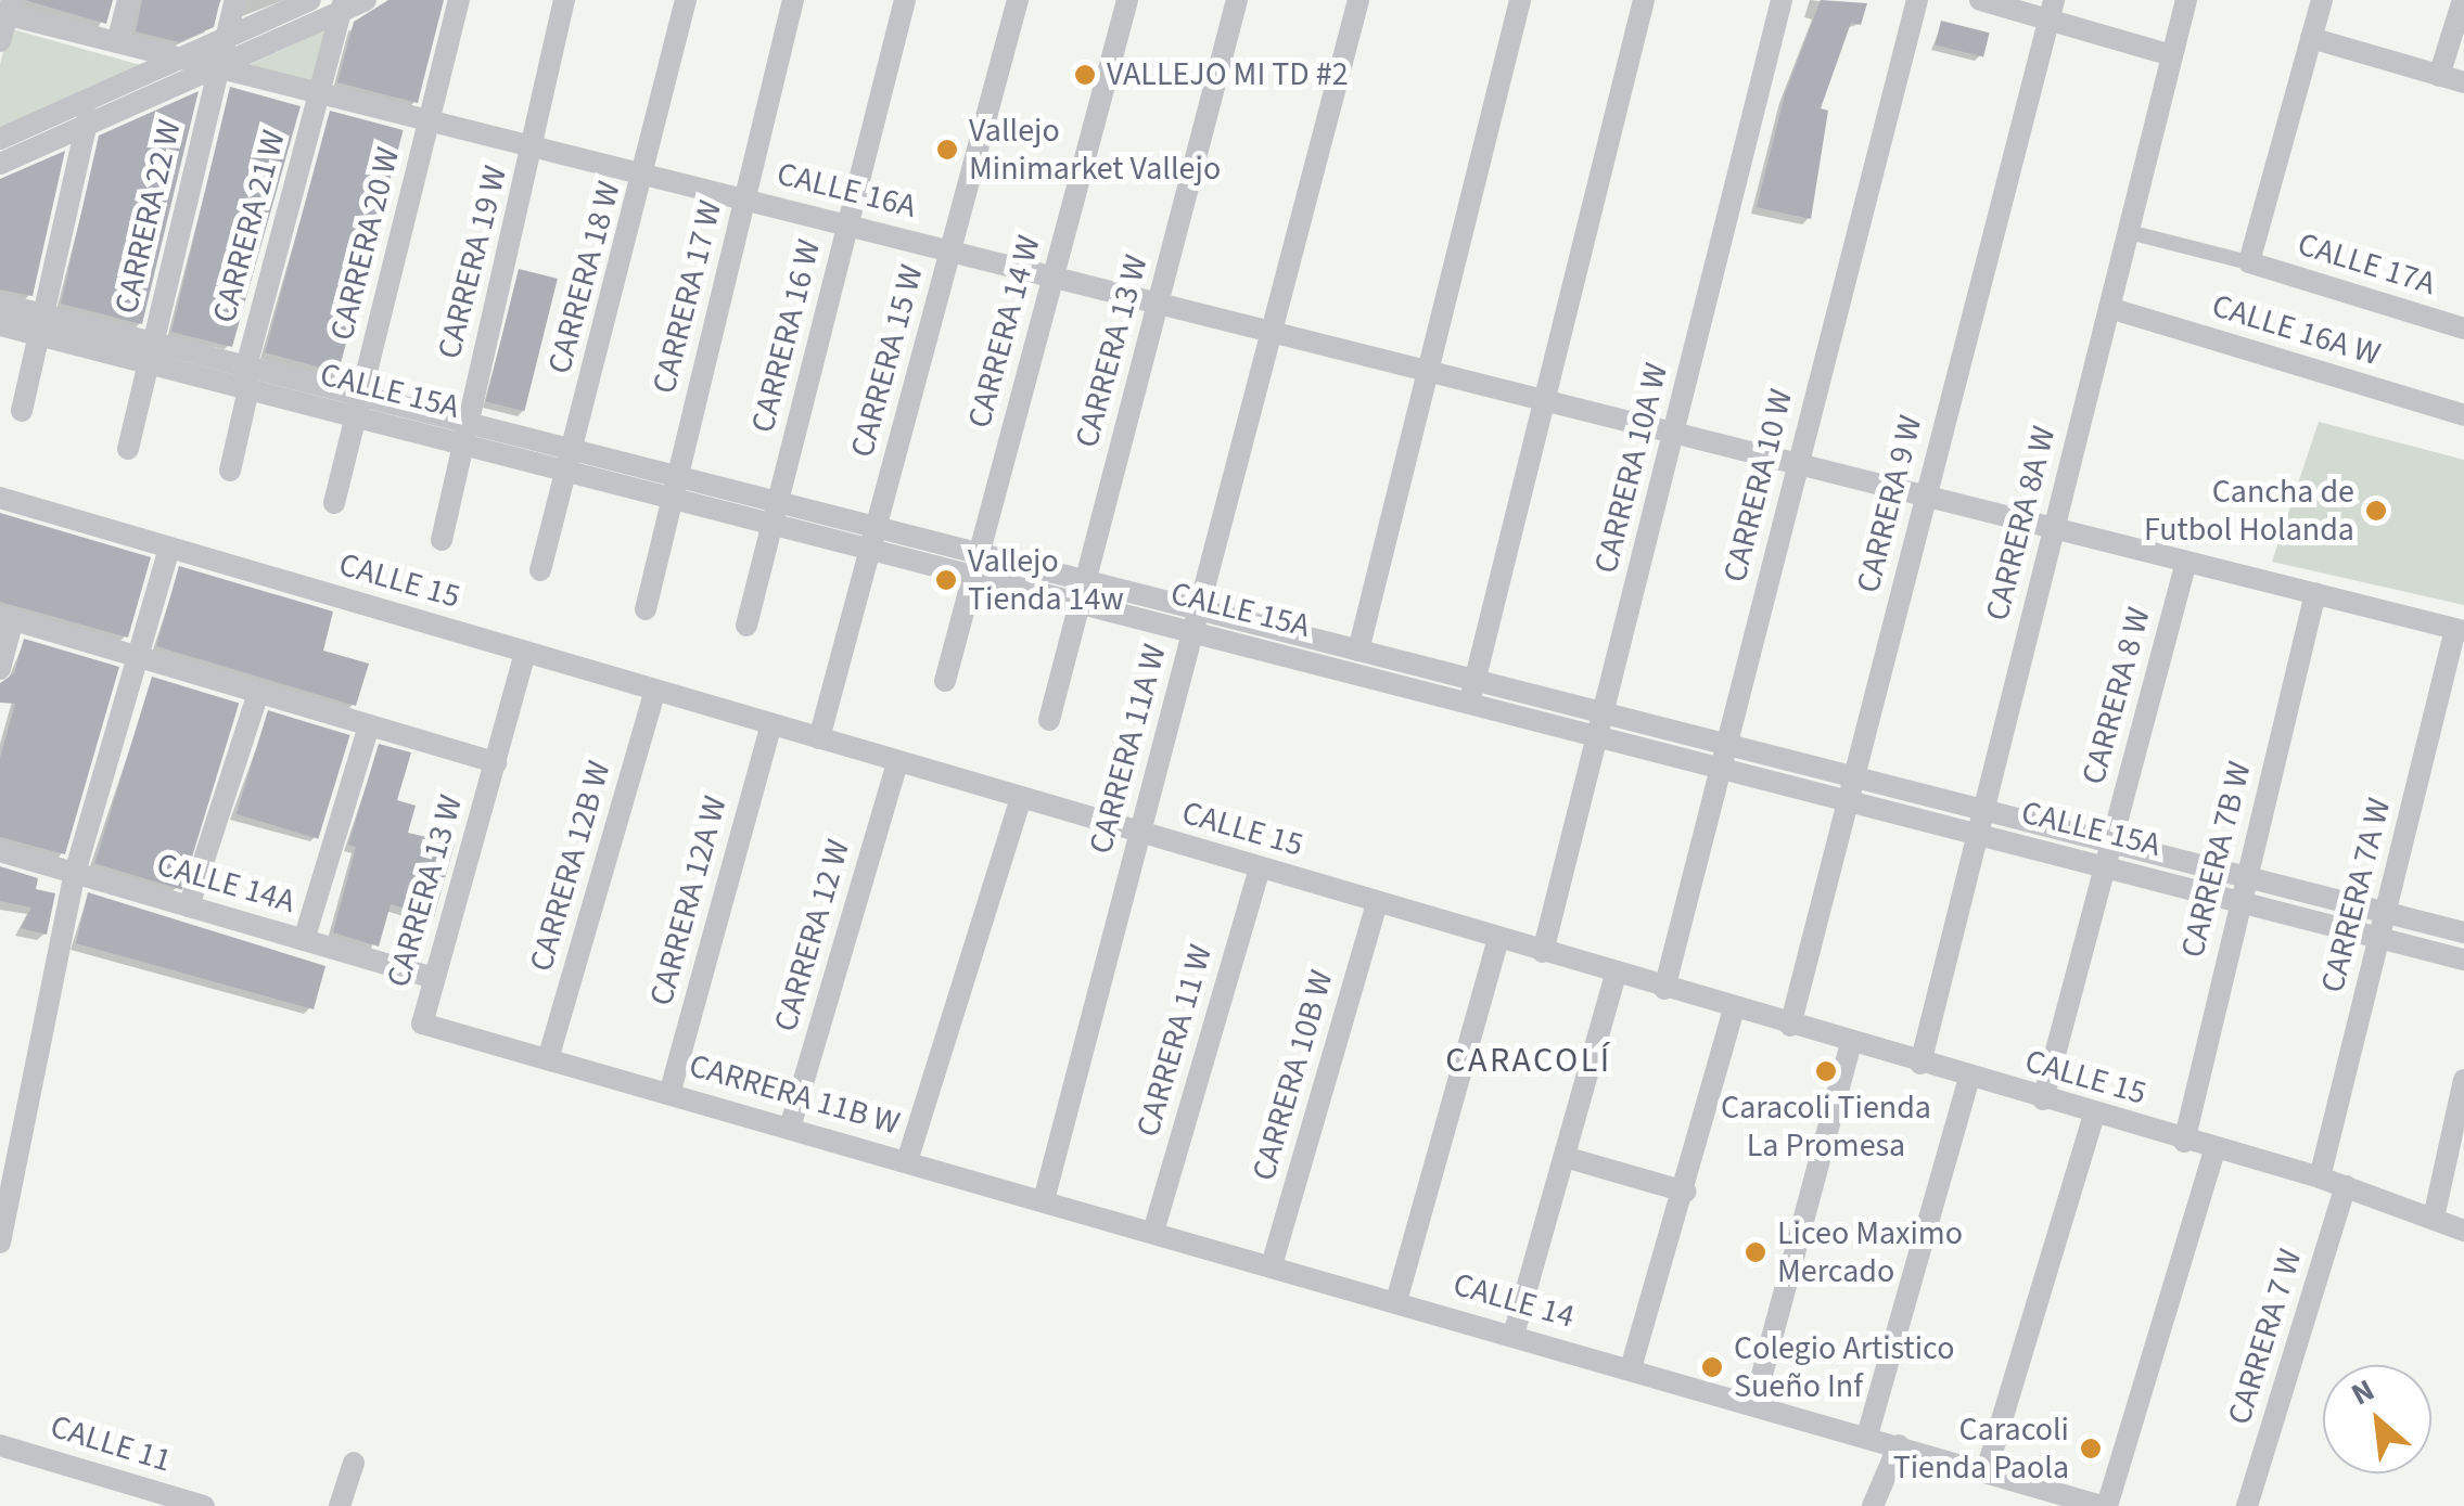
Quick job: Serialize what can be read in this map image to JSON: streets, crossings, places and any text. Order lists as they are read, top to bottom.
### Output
{
  "streets": {
    "street": [
      "CALLE 16A",
      "CARRERA 22 W",
      "CARRERA 21 W",
      "CARRERA 20 W",
      "CARRERA 19 W",
      "CALLE 17A",
      "CARRERA 18 W",
      "CARRERA 17 W",
      "CALLE 16A W",
      "CARRERA 14 W",
      "CARRERA 16 W",
      "CARRERA 13 W",
      "CARRERA 15 W",
      "CALLE 15A",
      "CARRERA 10A W",
      "CARRERA 10 W",
      "CARRERA 9 W",
      "CARRERA 8A W",
      "CALLE 15",
      "CARRERA 8 W",
      "CARRERA 11A W",
      "CARRERA 7B W",
      "CARRERA 12B W",
      "CALLE 14A",
      "CARRERA 7A W",
      "CARRERA 12A W",
      "CARRERA 12 W",
      "CARRERA 11 W",
      "CARRERA 10B W",
      "CARRERA 11B W",
      "CALLE 14",
      "CARRERA 7 W",
      "CALLE 11"
    ]
  },
  "crossings": [
    ["CALLE 16A", "CARRERA 22 W"],
    ["CALLE 16A", "CARRERA 21 W"],
    ["CALLE 16A", "CARRERA 20 W"],
    ["CALLE 16A", "CARRERA 19 W"],
    ["CALLE 16A", "CARRERA 18 W"],
    ["CALLE 16A", "CARRERA 17 W"],
    ["CALLE 16A", "CARRERA 14 W"],
    ["CALLE 16A", "CARRERA 16 W"],
    ["CALLE 16A", "CARRERA 13 W"],
    ["CALLE 16A", "CARRERA 15 W"],
    ["CALLE 16A", "CARRERA 10A W"],
    ["CALLE 16A", "CARRERA 11A W"],
    ["CARRERA 22 W", "CALLE 15A"],
    ["CARRERA 21 W", "CALLE 15A"],
    ["CARRERA 20 W", "CALLE 15A"],
    ["CARRERA 19 W", "CALLE 15A"],
    ["CARRERA 18 W", "CALLE 15A"],
    ["CARRERA 17 W", "CALLE 15A"],
    ["CALLE 16A W", "CARRERA 8A W"],
    ["CARRERA 14 W", "CALLE 15A"],
    ["CARRERA 16 W", "CALLE 15A"],
    ["CARRERA 13 W", "CALLE 15A"],
    ["CARRERA 13 W", "CALLE 15"],
    ["CARRERA 13 W", "CALLE 14A"],
    ["CARRERA 13 W", "CARRERA 11B W"],
    ["CARRERA 15 W", "CALLE 15A"],
    ["CARRERA 15 W", "CALLE 15"],
    ["CALLE 15A", "CARRERA 10A W"],
    ["CALLE 15A", "CARRERA 10 W"],
    ["CALLE 15A", "CARRERA 9 W"],
    ["CALLE 15A", "CARRERA 8A W"],
    ["CALLE 15A", "CARRERA 8 W"],
    ["CALLE 15A", "CARRERA 11A W"],
    ["CALLE 15A", "CARRERA 7B W"],
    ["CALLE 15A", "CARRERA 7A W"],
    ["CARRERA 10A W", "CALLE 15"],
    ["CARRERA 10 W", "CALLE 15"],
    ["CARRERA 9 W", "CALLE 15"],
    ["CARRERA 8A W", "CALLE 15"],
    ["CALLE 15", "CARRERA 8 W"],
    ["CALLE 15", "CARRERA 11A W"],
    ["CALLE 15", "CARRERA 7B W"],
    ["CALLE 15", "CARRERA 12B W"],
    ["CALLE 15", "CARRERA 7A W"],
    ["CALLE 15", "CARRERA 12A W"],
    ["CALLE 15", "CARRERA 12 W"],
    ["CALLE 15", "CARRERA 11 W"],
    ["CALLE 15", "CARRERA 10B W"],
    ["CALLE 15", "CARRERA 11B W"],
    ["CALLE 15", "CARRERA 7 W"],
    ["CARRERA 11A W", "CALLE 14"],
    ["CARRERA 12B W", "CARRERA 11B W"],
    ["CARRERA 12A W", "CARRERA 11B W"],
    ["CARRERA 12 W", "CARRERA 11B W"],
    ["CARRERA 11 W", "CALLE 14"],
    ["CARRERA 10B W", "CALLE 14"],
    ["CARRERA 11B W", "CALLE 14"]
  ],
  "districts": ["CARACOLÍ"],
  "places": [
    "VALLEJO MI TD #2",
    "Vallejo Minimarket Vallejo",
    "Cancha de Futbol Holanda",
    "Vallejo Tienda 14w",
    "Caracoli Tienda La Promesa",
    "Liceo Maximo Mercado",
    "Colegio Artistico Sueño Inf",
    "Caracoli Tienda Paola"
  ],
  "north": "top left"
}
